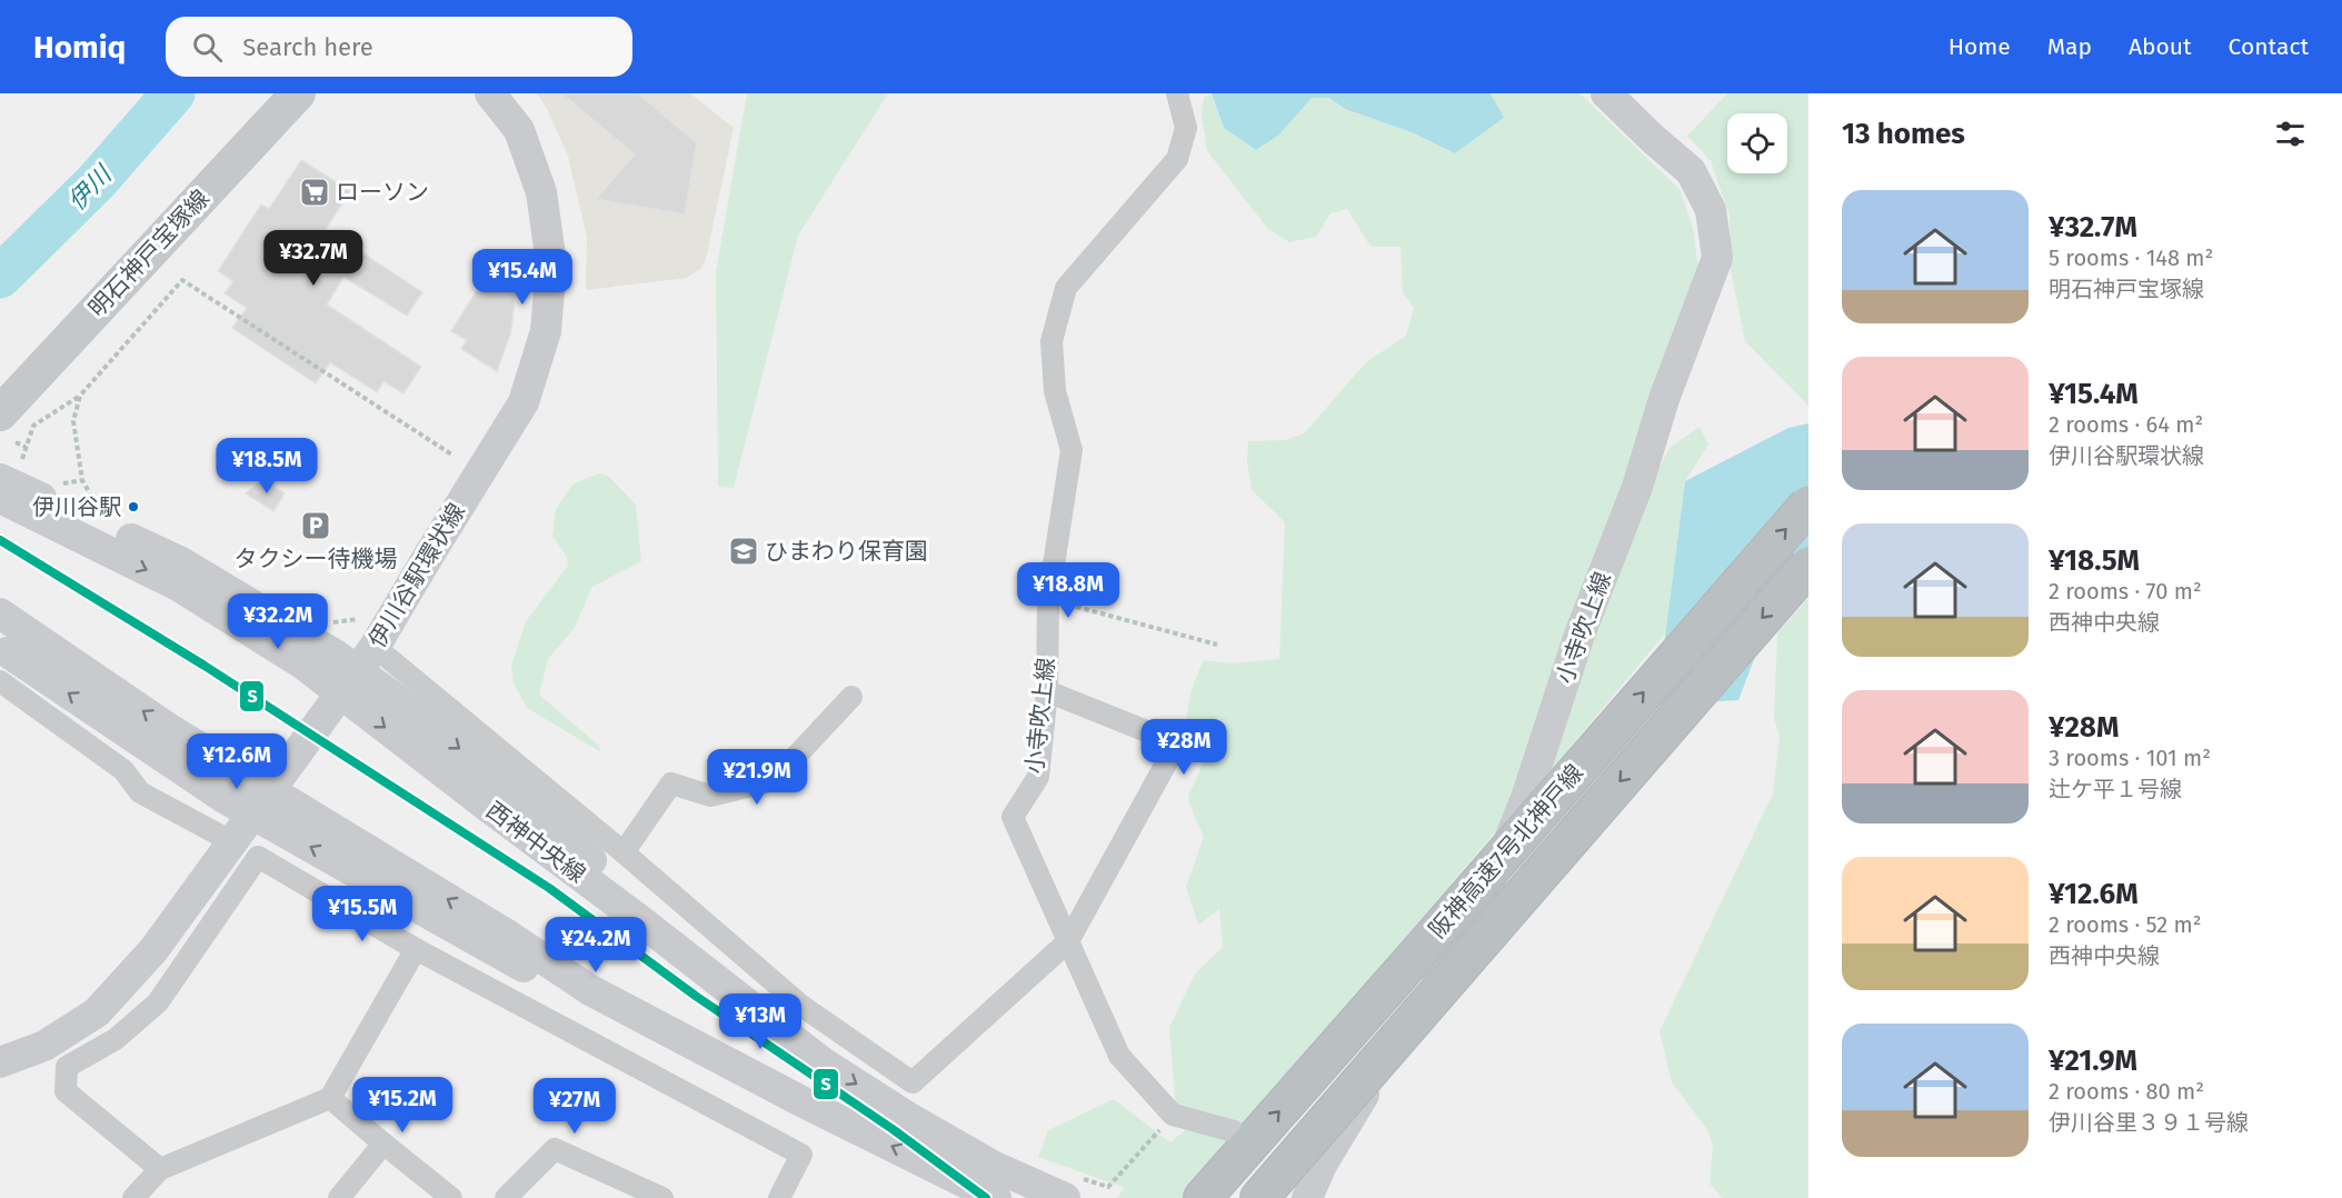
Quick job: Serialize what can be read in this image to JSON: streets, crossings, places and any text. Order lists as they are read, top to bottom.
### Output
{
  "streets": {
    "highway": ["阪神高速7号北神戸線"],
    "main road": ["明石神戸宝塚線"],
    "street": ["伊川谷駅環状線", "小寺吹上線", "西神中央線"]
  },
  "water": ["伊川"],
  "places": {
    "supermarket": ["ローソン"],
    "other": ["伊川谷駅"],
    "parking": ["タクシー待機場"],
    "school or university": ["ひまわり保育園"]
  },
  "lines": ["transit line S"],
  "page": {
    "header": "Homiq",
    "search": "Search here",
    "nav": [
      "Home",
      "Map",
      "About",
      "Contact"
    ],
    "heading": "13 homes",
    "list": [
      {
        "name": "¥32.7M",
        "note": "5 rooms · 148 m² · 明石神戸宝塚線"
      },
      {
        "name": "¥15.4M",
        "note": "2 rooms · 64 m² · 伊川谷駅環状線"
      },
      {
        "name": "¥18.5M",
        "note": "2 rooms · 70 m² · 西神中央線"
      },
      {
        "name": "¥28M",
        "note": "3 rooms · 101 m² · 辻ケ平１号線"
      },
      {
        "name": "¥12.6M",
        "note": "2 rooms · 52 m² · 西神中央線"
      },
      {
        "name": "¥21.9M",
        "note": "2 rooms · 80 m² · 伊川谷里３９１号線"
      }
    ],
    "price": [
      "¥32.7M",
      "¥15.4M",
      "¥18.5M",
      "¥18.8M",
      "¥32.2M",
      "¥28M",
      "¥12.6M",
      "¥21.9M",
      "¥15.5M",
      "¥24.2M",
      "¥13M",
      "¥15.2M",
      "¥27M"
    ]
  }
}
